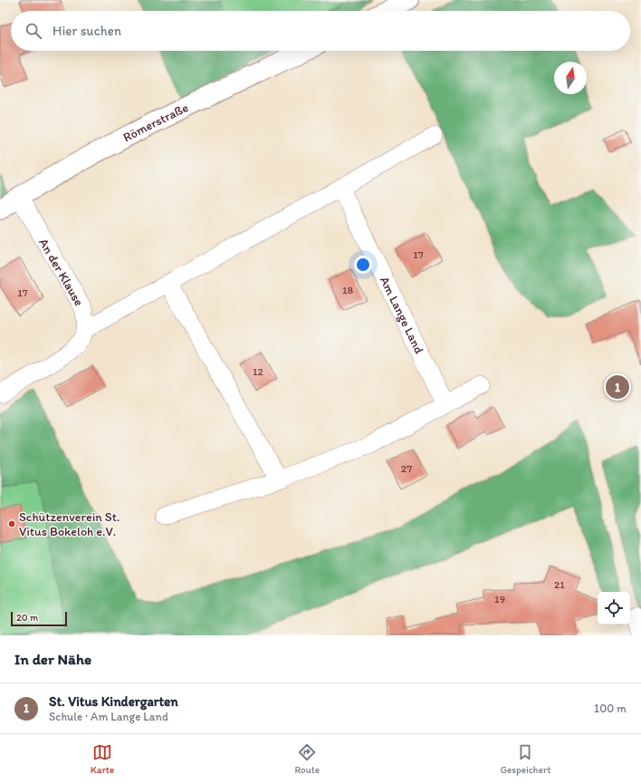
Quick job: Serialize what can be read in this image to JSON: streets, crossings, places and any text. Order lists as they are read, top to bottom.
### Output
{
  "streets": {
    "street": ["Römerstraße", "An der Klause", "Am Lange Land"]
  },
  "crossings": [
    ["Römerstraße", "An der Klause"]
  ],
  "places": ["Schützenverein St. Vitus Bokeloh e.V."],
  "house_numbers": [
    "17",
    "18",
    "17",
    "12",
    "27",
    "21",
    "19"
  ],
  "scale_bar": "20 m",
  "north": "top",
  "page": {
    "search": "Hier suchen",
    "pins": "1",
    "scale": "20 m",
    "heading": "In der Nähe",
    "list": [
      {
        "mark": "1",
        "name": "St. Vitus Kindergarten",
        "note": "Schule · Am Lange Land",
        "value": "100 m"
      }
    ],
    "nav": ["Karte", "Route", "Gespeichert"]
  }
}
